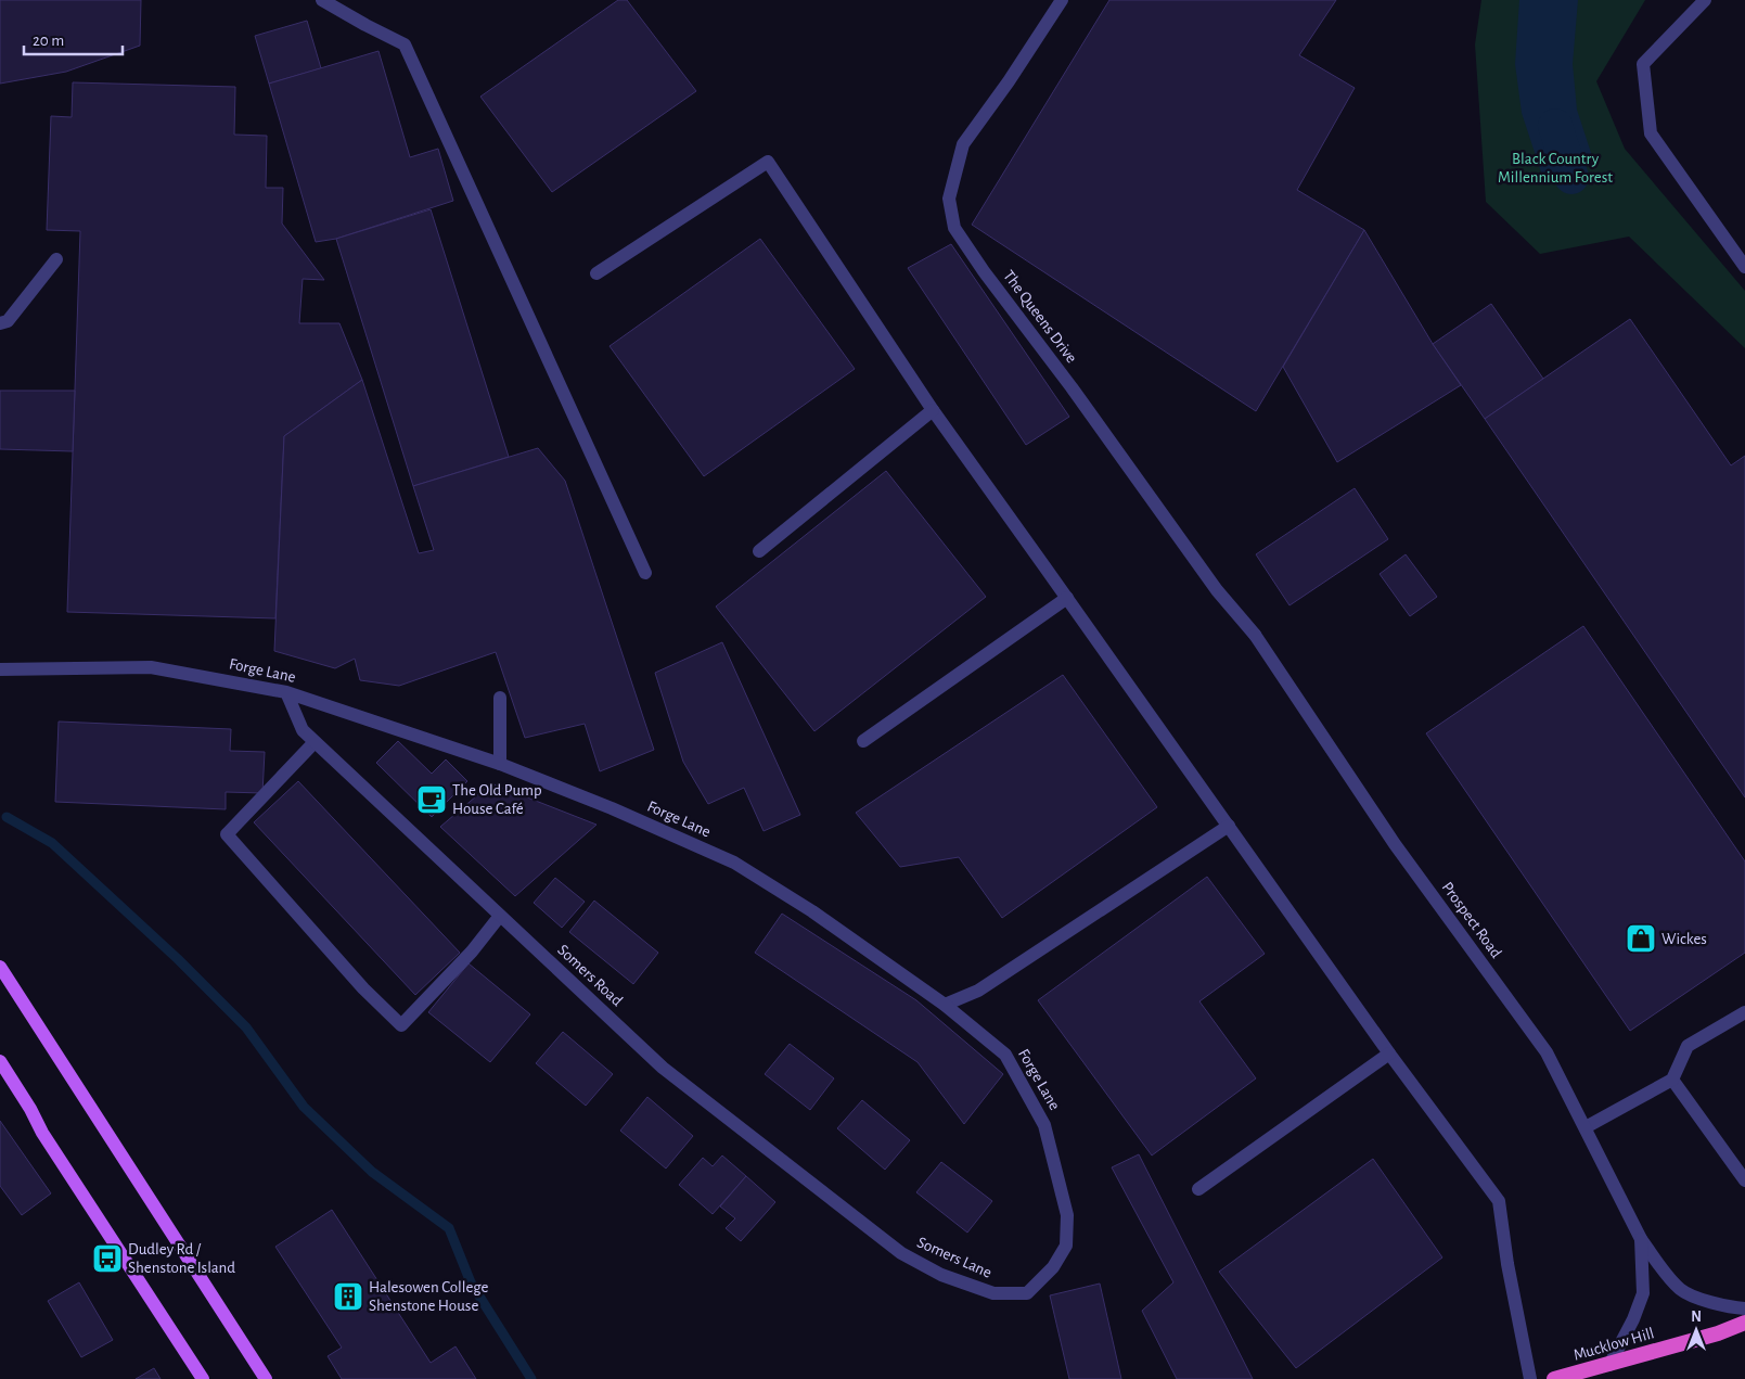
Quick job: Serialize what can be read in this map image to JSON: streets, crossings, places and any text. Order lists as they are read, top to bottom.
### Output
{
  "streets": {
    "highway": ["Mucklow Hill"],
    "street": [
      "The Queens Drive",
      "Forge Lane",
      "Prospect Road",
      "Somers Road",
      "Somers Lane"
    ]
  },
  "crossings": [
    ["The Queens Drive", "Prospect Road"],
    ["Forge Lane", "Somers Road"],
    ["Forge Lane", "Somers Lane"],
    ["Prospect Road", "Mucklow Hill"],
    ["Somers Road", "Somers Lane"]
  ],
  "parks": ["Black Country Millennium Forest"],
  "places": {
    "cafe": ["The Old Pump House Café"],
    "shop": ["Wickes"],
    "bus stop": ["Dudley Rd / Shenstone Island"],
    "building": ["Halesowen College Shenstone House"]
  },
  "scale_bar": "20 m",
  "north": "top"
}
